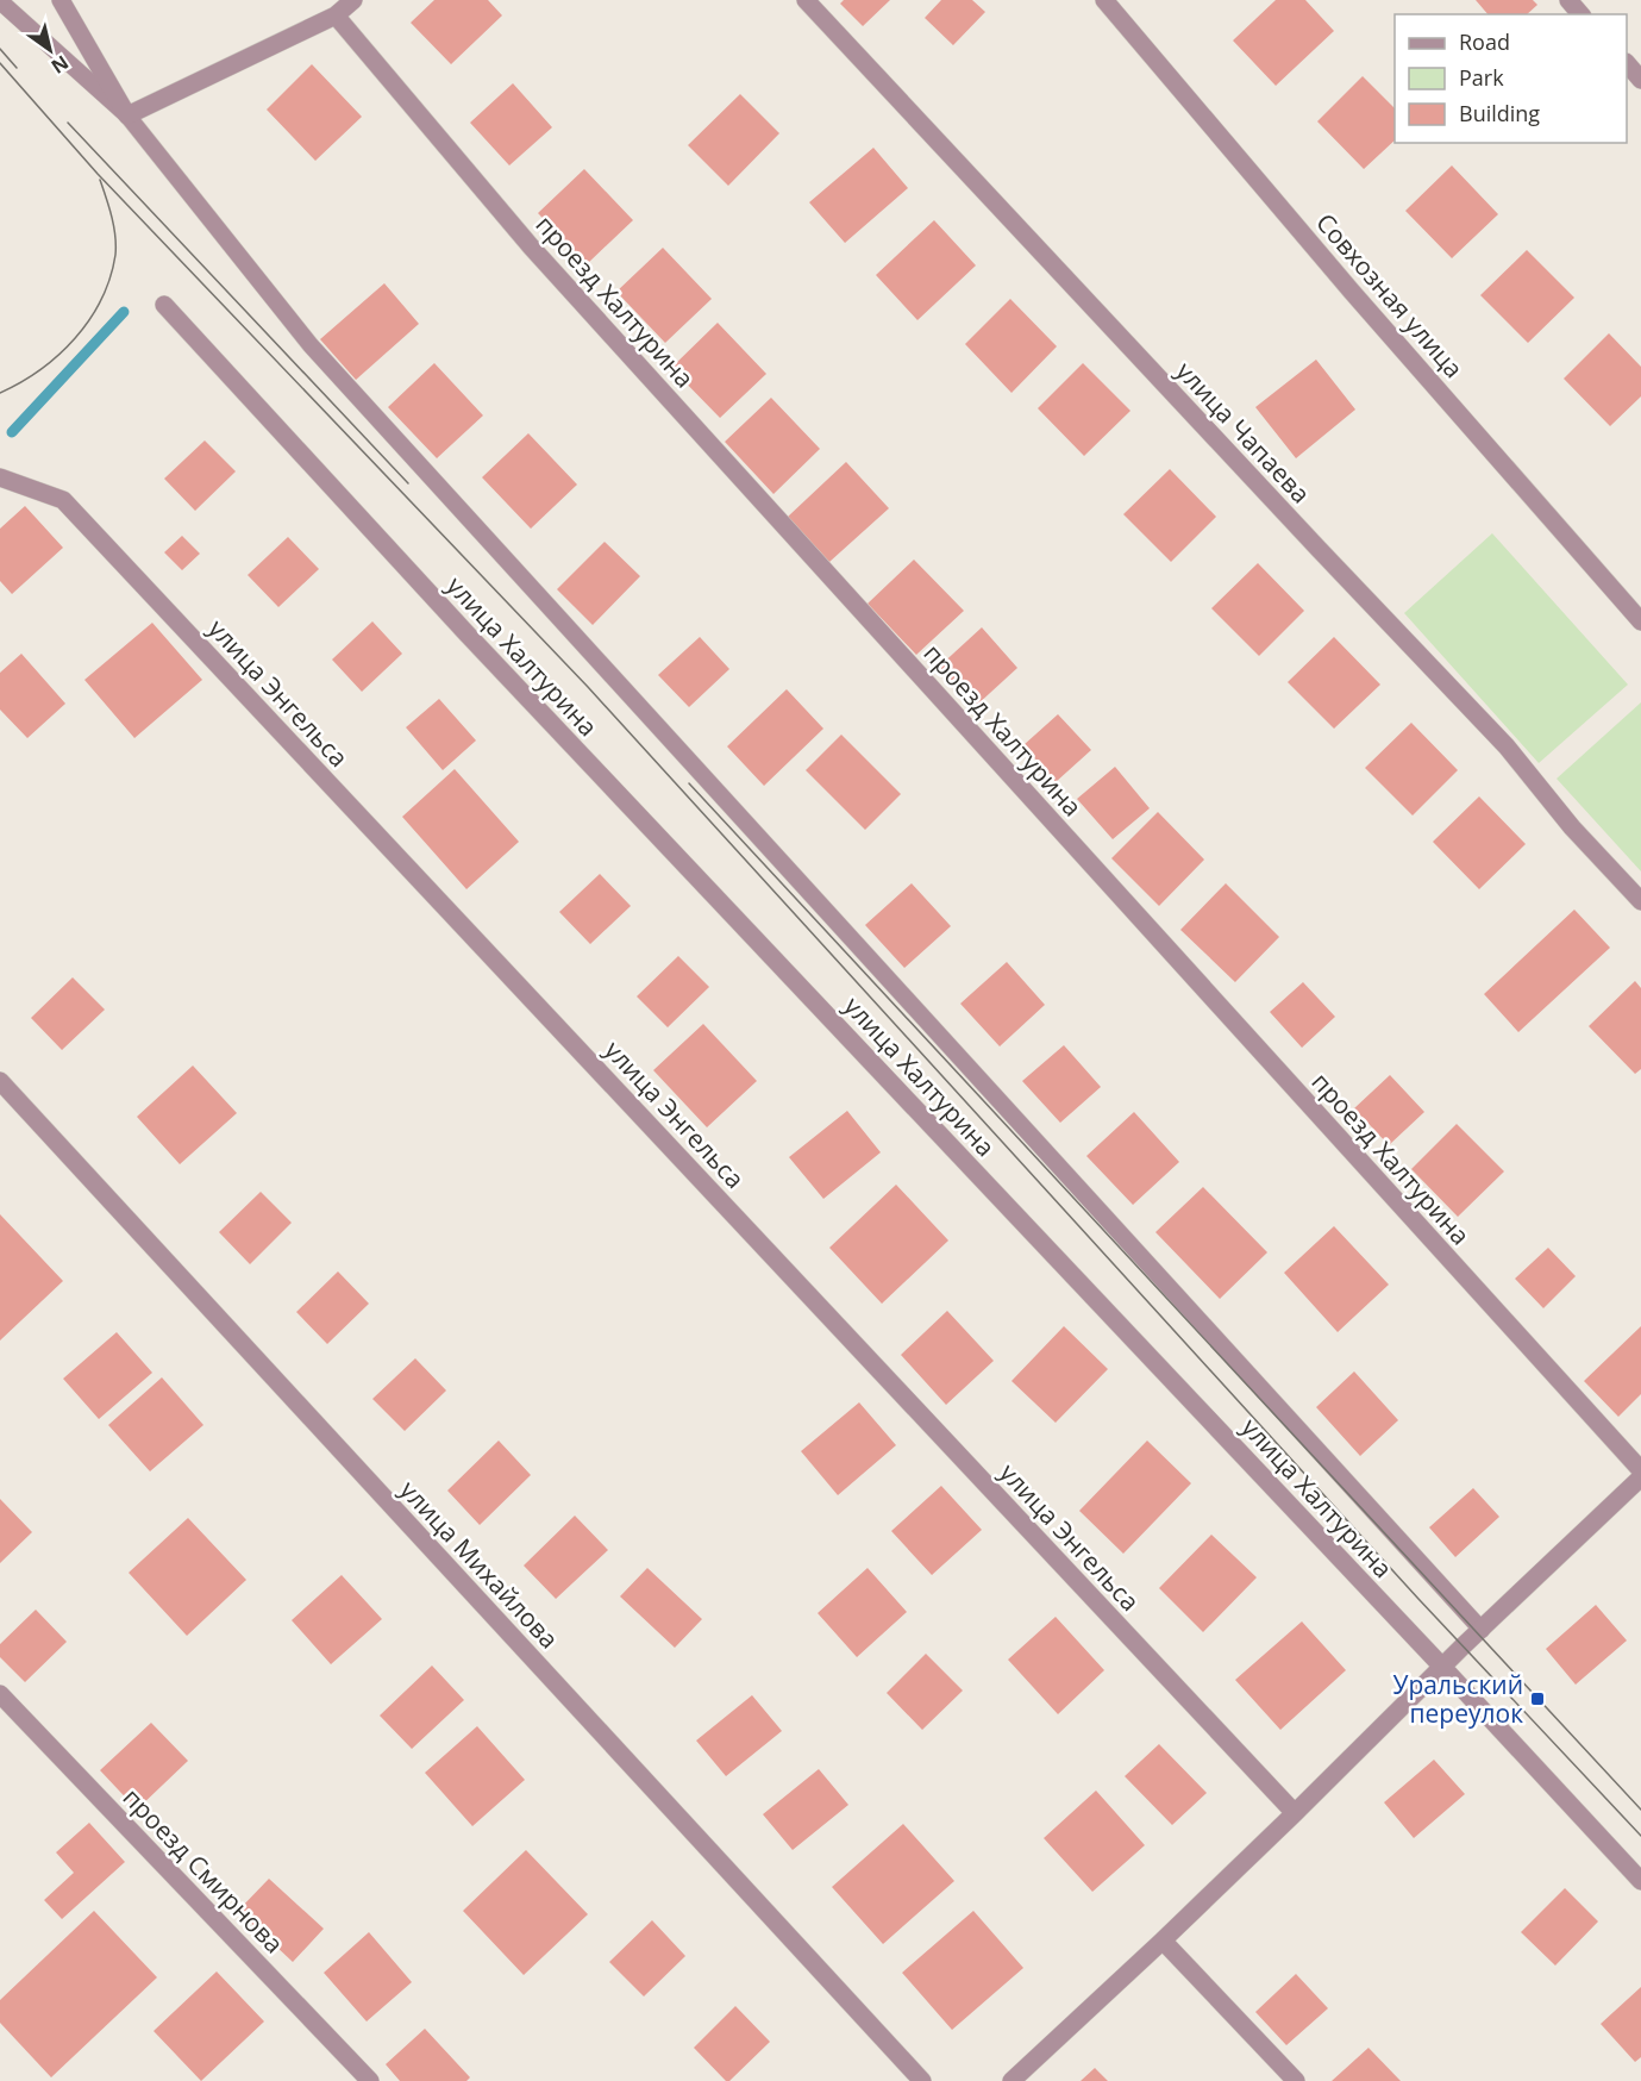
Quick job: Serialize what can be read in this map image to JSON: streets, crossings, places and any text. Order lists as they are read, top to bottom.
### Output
{
  "streets": {
    "street": [
      "Совхозная улица",
      "проезд Халтурина",
      "улица Чапаева",
      "улица Халтурина",
      "улица Энгельса",
      "улица Михайлова",
      "проезд Смирнова"
    ]
  },
  "places": {
    "transit": ["Уральский переулок"]
  },
  "legend": ["Road", "Park", "Building"],
  "north": "bottom right"
}
